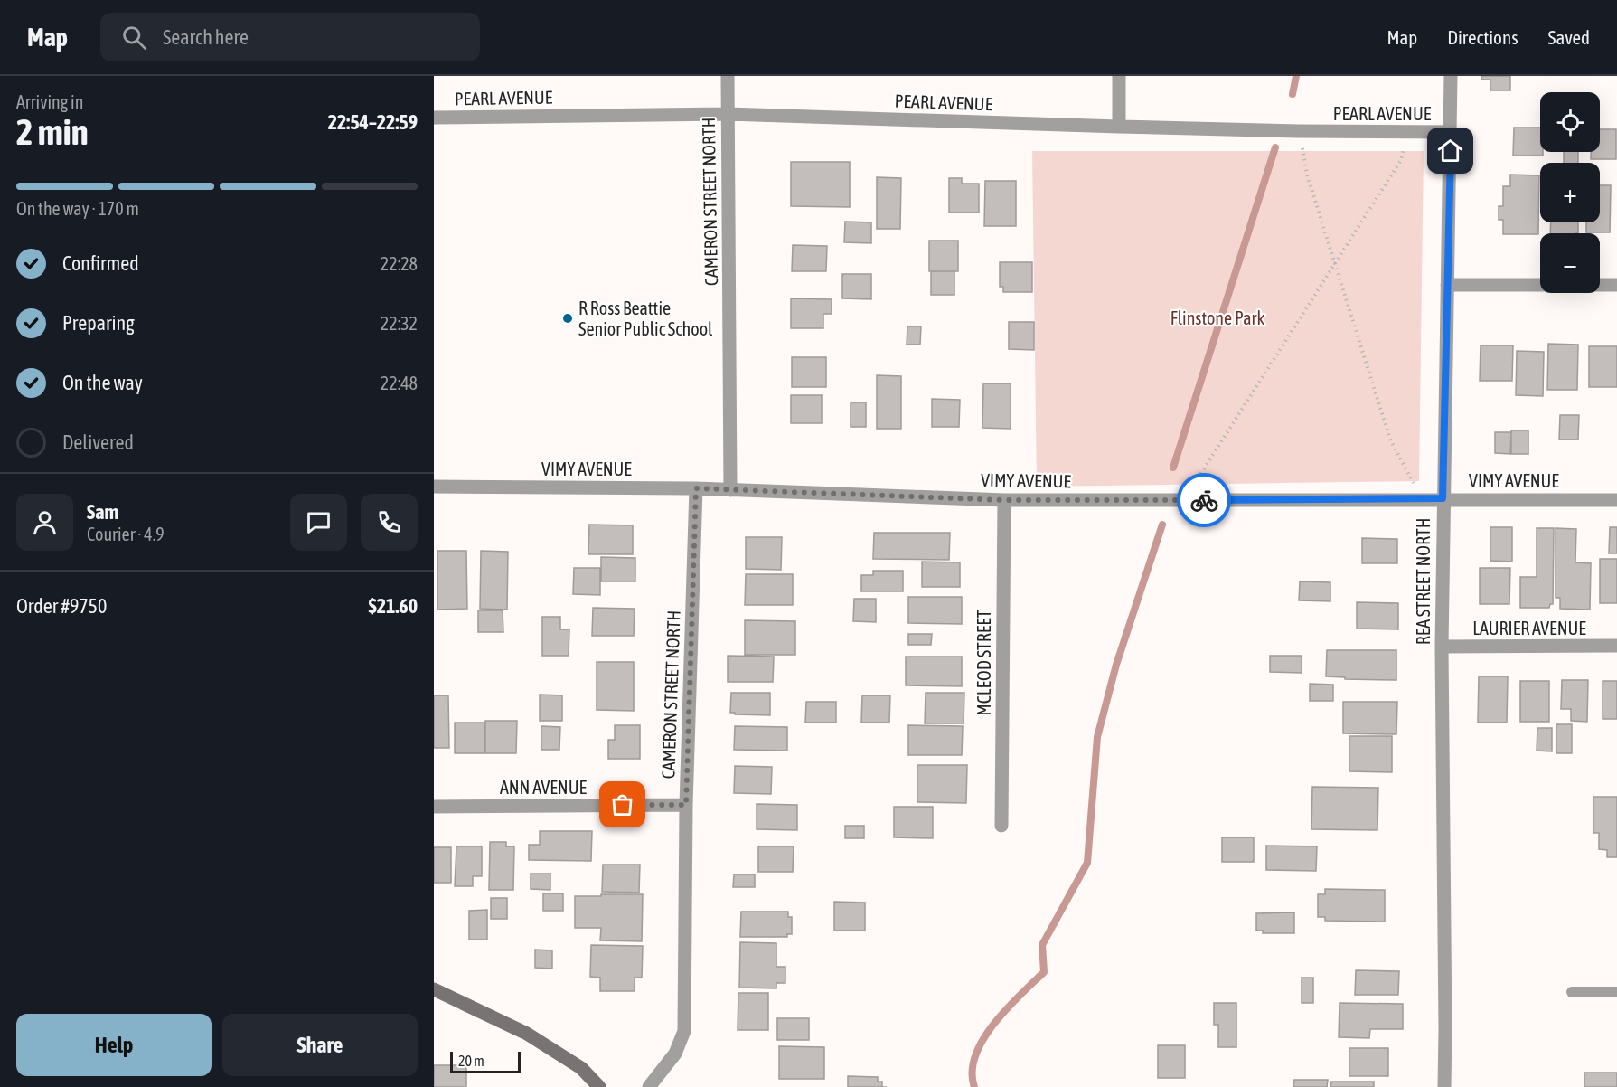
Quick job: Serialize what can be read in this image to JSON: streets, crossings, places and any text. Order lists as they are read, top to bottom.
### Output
{
  "streets": {
    "street": [
      "PEARL AVENUE",
      "CAMERON STREET NORTH",
      "VIMY AVENUE",
      "REA STREET NORTH",
      "LAURIER AVENUE",
      "MCLEOD STREET",
      "ANN AVENUE"
    ]
  },
  "crossings": [
    ["PEARL AVENUE", "CAMERON STREET NORTH"],
    ["PEARL AVENUE", "REA STREET NORTH"],
    ["CAMERON STREET NORTH", "VIMY AVENUE"],
    ["CAMERON STREET NORTH", "ANN AVENUE"],
    ["VIMY AVENUE", "REA STREET NORTH"],
    ["VIMY AVENUE", "MCLEOD STREET"],
    ["REA STREET NORTH", "LAURIER AVENUE"]
  ],
  "parks": ["Flinstone Park"],
  "places": ["R Ross Beattie Senior Public School"],
  "scale_bar": "20 m",
  "page": {
    "header": "Map",
    "search": "Search here",
    "nav": ["Map", "Directions", "Saved"],
    "heading": ["2 min", "Arriving in", "22:54–22:59"],
    "panel": [
      "Sam",
      "Courier · 4.9",
      "Order #9750",
      "$21.60"
    ],
    "map_buttons": ["+", "−"],
    "bar": "On the way · 170 m",
    "list": [
      ["Confirmed", "22:28"],
      ["Preparing", "22:32"],
      ["On the way", "22:48"],
      "Delivered"
    ],
    "buttons": ["Help", "Share"],
    "scale": "20 m"
  }
}
